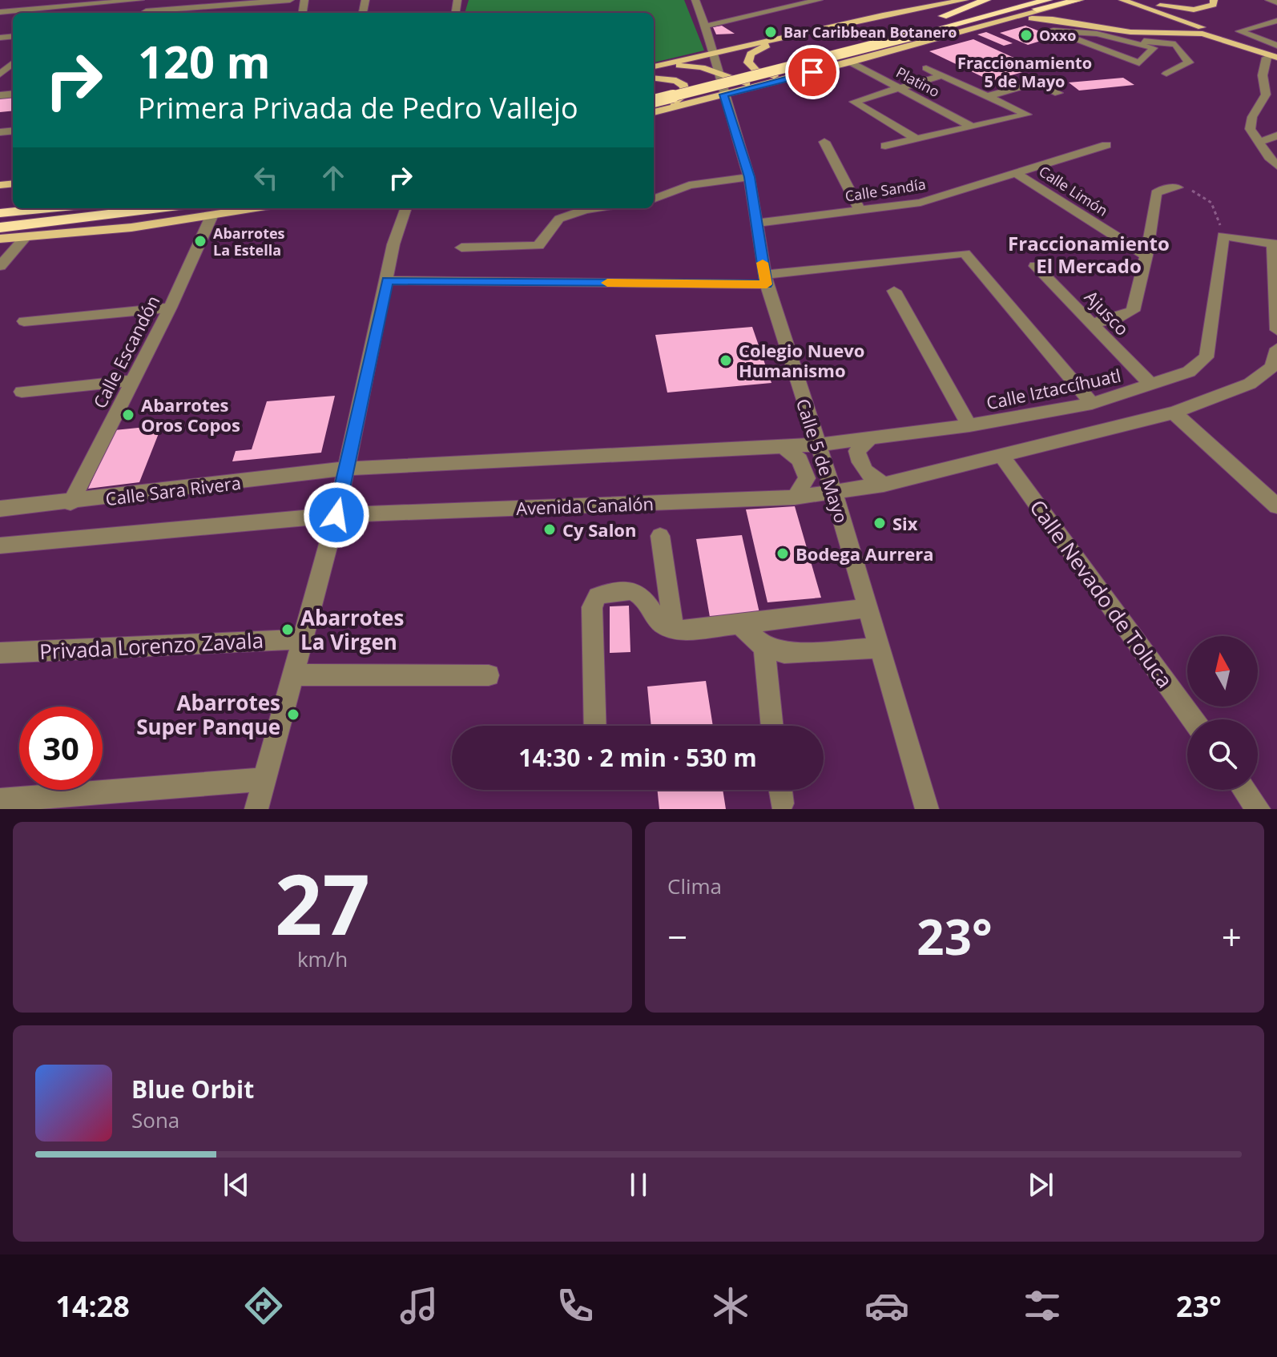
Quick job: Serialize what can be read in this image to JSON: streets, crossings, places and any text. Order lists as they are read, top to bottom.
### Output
{
  "streets": {
    "street": [
      "Platino",
      "Calle Sandía",
      "Calle Limón",
      "Ajusco",
      "Calle Escandón",
      "Calle Iztaccíhuatl",
      "Calle 5 de Mayo",
      "Calle Sara Rivera",
      "Avenida Canalón",
      "Calle Nevado de Toluca",
      "Privada Lorenzo Zavala"
    ]
  },
  "crossings": [
    ["Calle Sandía", "Calle Limón"],
    ["Calle Sandía", "Calle 5 de Mayo"],
    ["Ajusco", "Calle Iztaccíhuatl"],
    ["Calle Escandón", "Calle Sara Rivera"],
    ["Calle Iztaccíhuatl", "Calle 5 de Mayo"],
    ["Calle 5 de Mayo", "Avenida Canalón"]
  ],
  "districts": ["Fraccionamiento 5 de Mayo", "Fraccionamiento El Mercado"],
  "places": [
    "Bar Caribbean Botanero",
    "Oxxo",
    "Abarrotes La Estella",
    "Colegio Nuevo Humanismo",
    "Abarrotes Oros Copos",
    "Six",
    "Cy Salon",
    "Bodega Aurrera",
    "Abarrotes La Virgen",
    "Abarrotes Super Panque"
  ],
  "north": "top",
  "page": {
    "turn": ["120 m", "Primera Privada de Pedro Vallejo"],
    "limit": "30",
    "trip": "14:30 · 2 min · 530 m",
    "tile": [
      ["27", "km/h"],
      "Clima"
    ],
    "heat": ["−", "23°", "+"],
    "song": ["Blue Orbit", "Sona"],
    "tabs": ["14:28", "23°"]
  }
}
